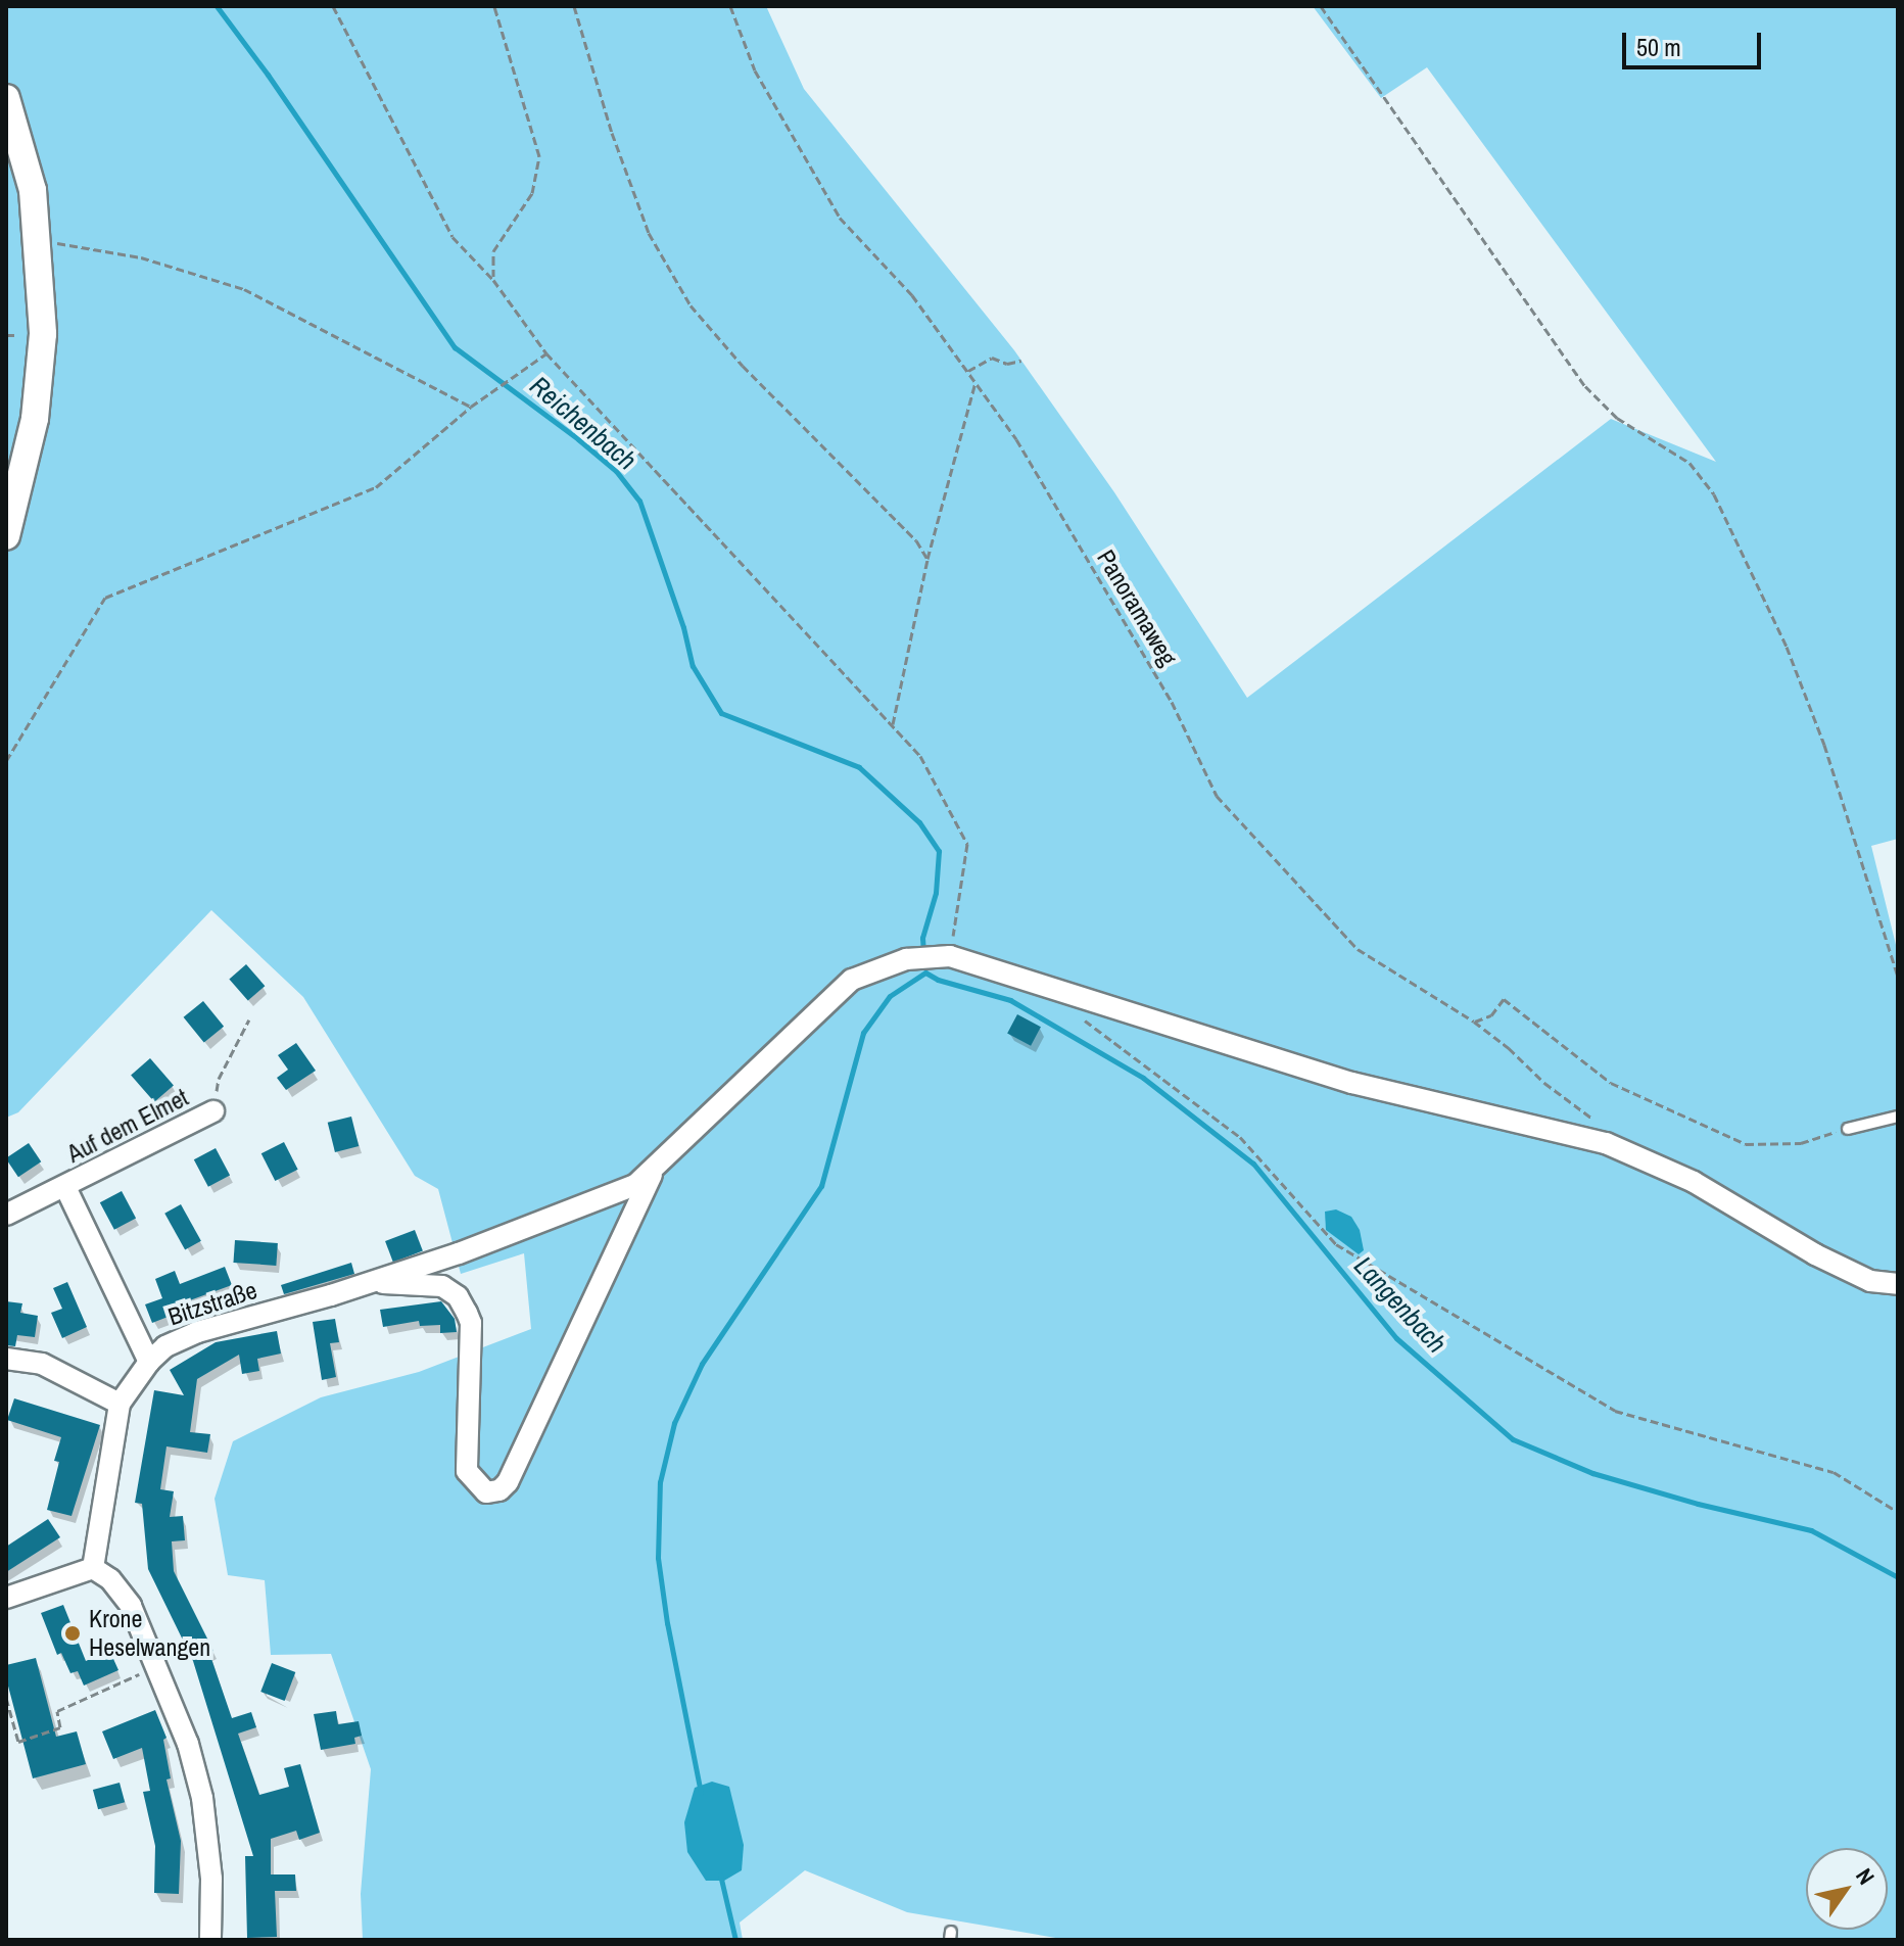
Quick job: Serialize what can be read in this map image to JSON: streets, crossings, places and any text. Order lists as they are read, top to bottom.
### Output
{
  "streets": {
    "street": ["Auf dem Elmet", "Bitzstraße"],
    "path": ["Panoramaweg"]
  },
  "crossings": [
    ["Auf dem Elmet", "Bitzstraße"]
  ],
  "water": ["Reichenbach", "Langenbach"],
  "places": ["Krone Heselwangen"],
  "scale_bar": "50 m",
  "north": "top right"
}
